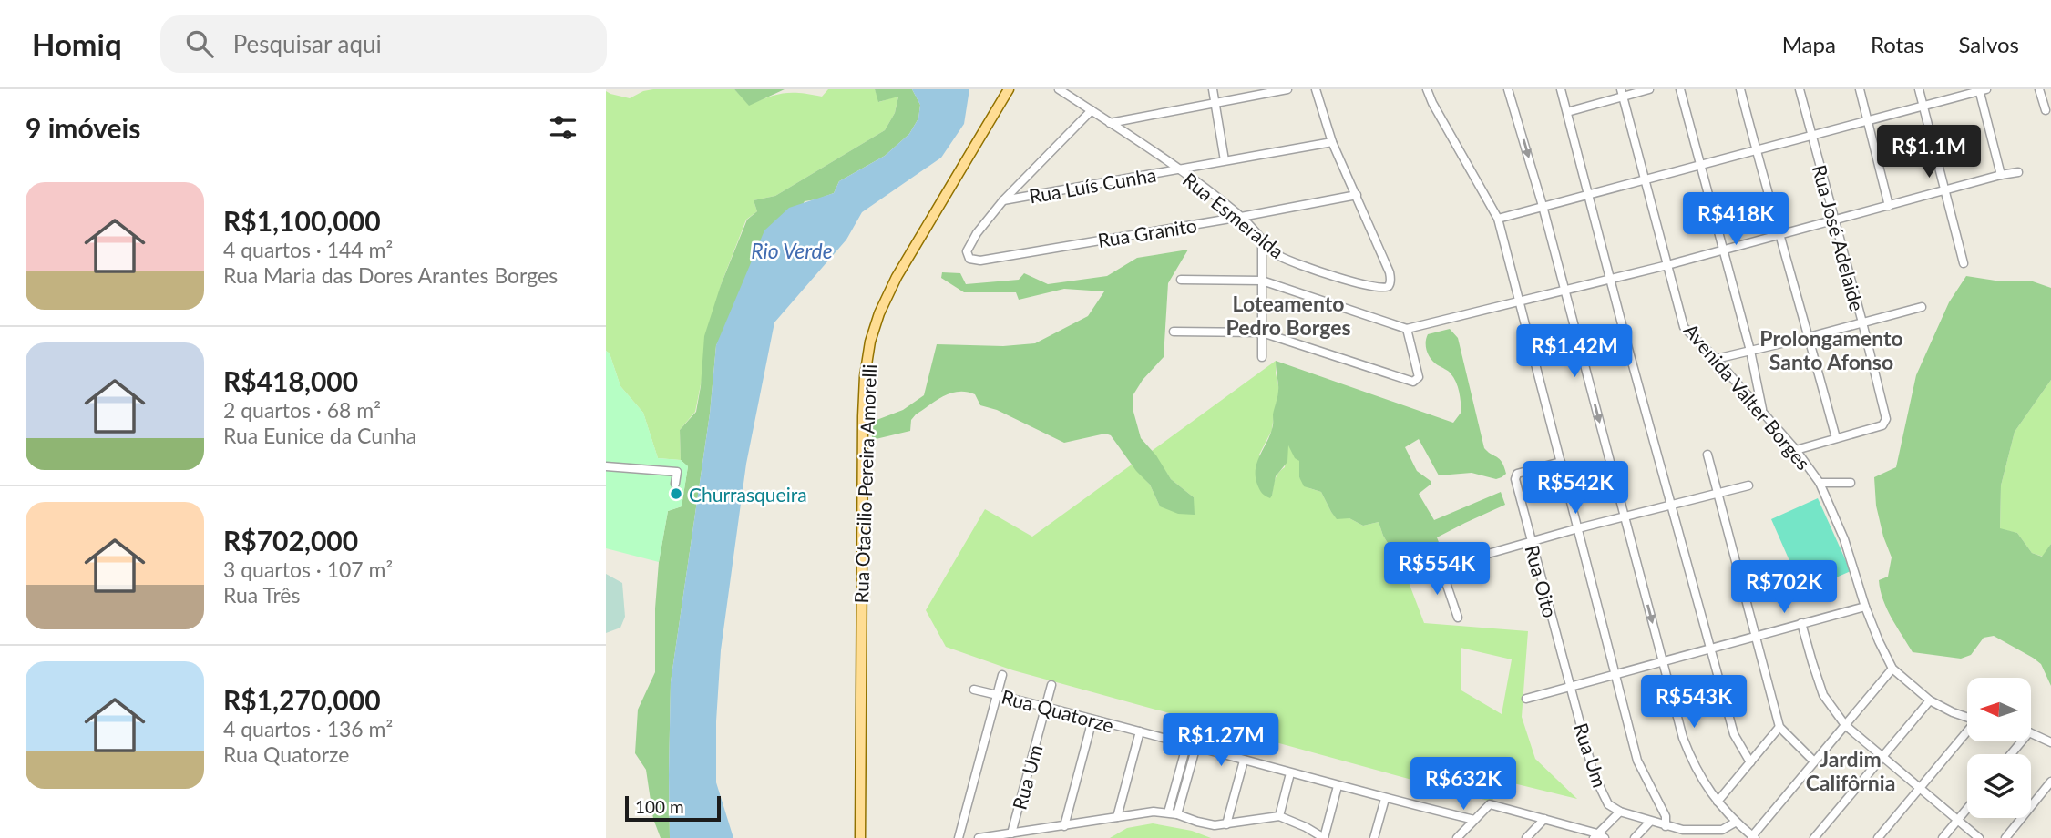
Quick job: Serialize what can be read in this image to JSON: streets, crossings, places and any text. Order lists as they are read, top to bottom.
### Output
{
  "streets": {
    "main road": ["Rua Otacilio Pereira Amorelli"],
    "street": [
      "Rua Luís Cunha",
      "Rua Esmeralda",
      "Rua Granito",
      "Rua José Adelaide",
      "Avenida Valter Borges",
      "Rua Oito",
      "Rua Quatorze",
      "Rua Um"
    ]
  },
  "crossings": [
    ["Rua Luís Cunha", "Rua Esmeralda"],
    ["Rua Luís Cunha", "Rua Granito"],
    ["Rua Esmeralda", "Rua Granito"],
    ["Rua Oito", "Rua Um"],
    ["Rua Quatorze", "Rua Um"]
  ],
  "districts": ["Loteamento Pedro Borges", "Prolongamento Santo Afonso", "Jardim Califôrnia"],
  "water": ["Rio Verde"],
  "places": ["Churrasqueira"],
  "scale_bar": "100 m",
  "north": "left",
  "page": {
    "header": "Homiq",
    "search": "Pesquisar aqui",
    "nav": ["Mapa", "Rotas", "Salvos"],
    "heading": "9 imóveis",
    "price": [
      "R$1.1M",
      "R$418K",
      "R$1.42M",
      "R$542K",
      "R$554K",
      "R$702K",
      "R$543K",
      "R$1.27M",
      "R$632K"
    ],
    "list": [
      {
        "name": "R$1,100,000",
        "note": "4 quartos · 144 m² · Rua Maria das Dores Arantes Borges"
      },
      {
        "name": "R$418,000",
        "note": "2 quartos · 68 m² · Rua Eunice da Cunha"
      },
      {
        "name": "R$702,000",
        "note": "3 quartos · 107 m² · Rua Três"
      },
      {
        "name": "R$1,270,000",
        "note": "4 quartos · 136 m² · Rua Quatorze"
      }
    ],
    "scale": "100 m"
  }
}
